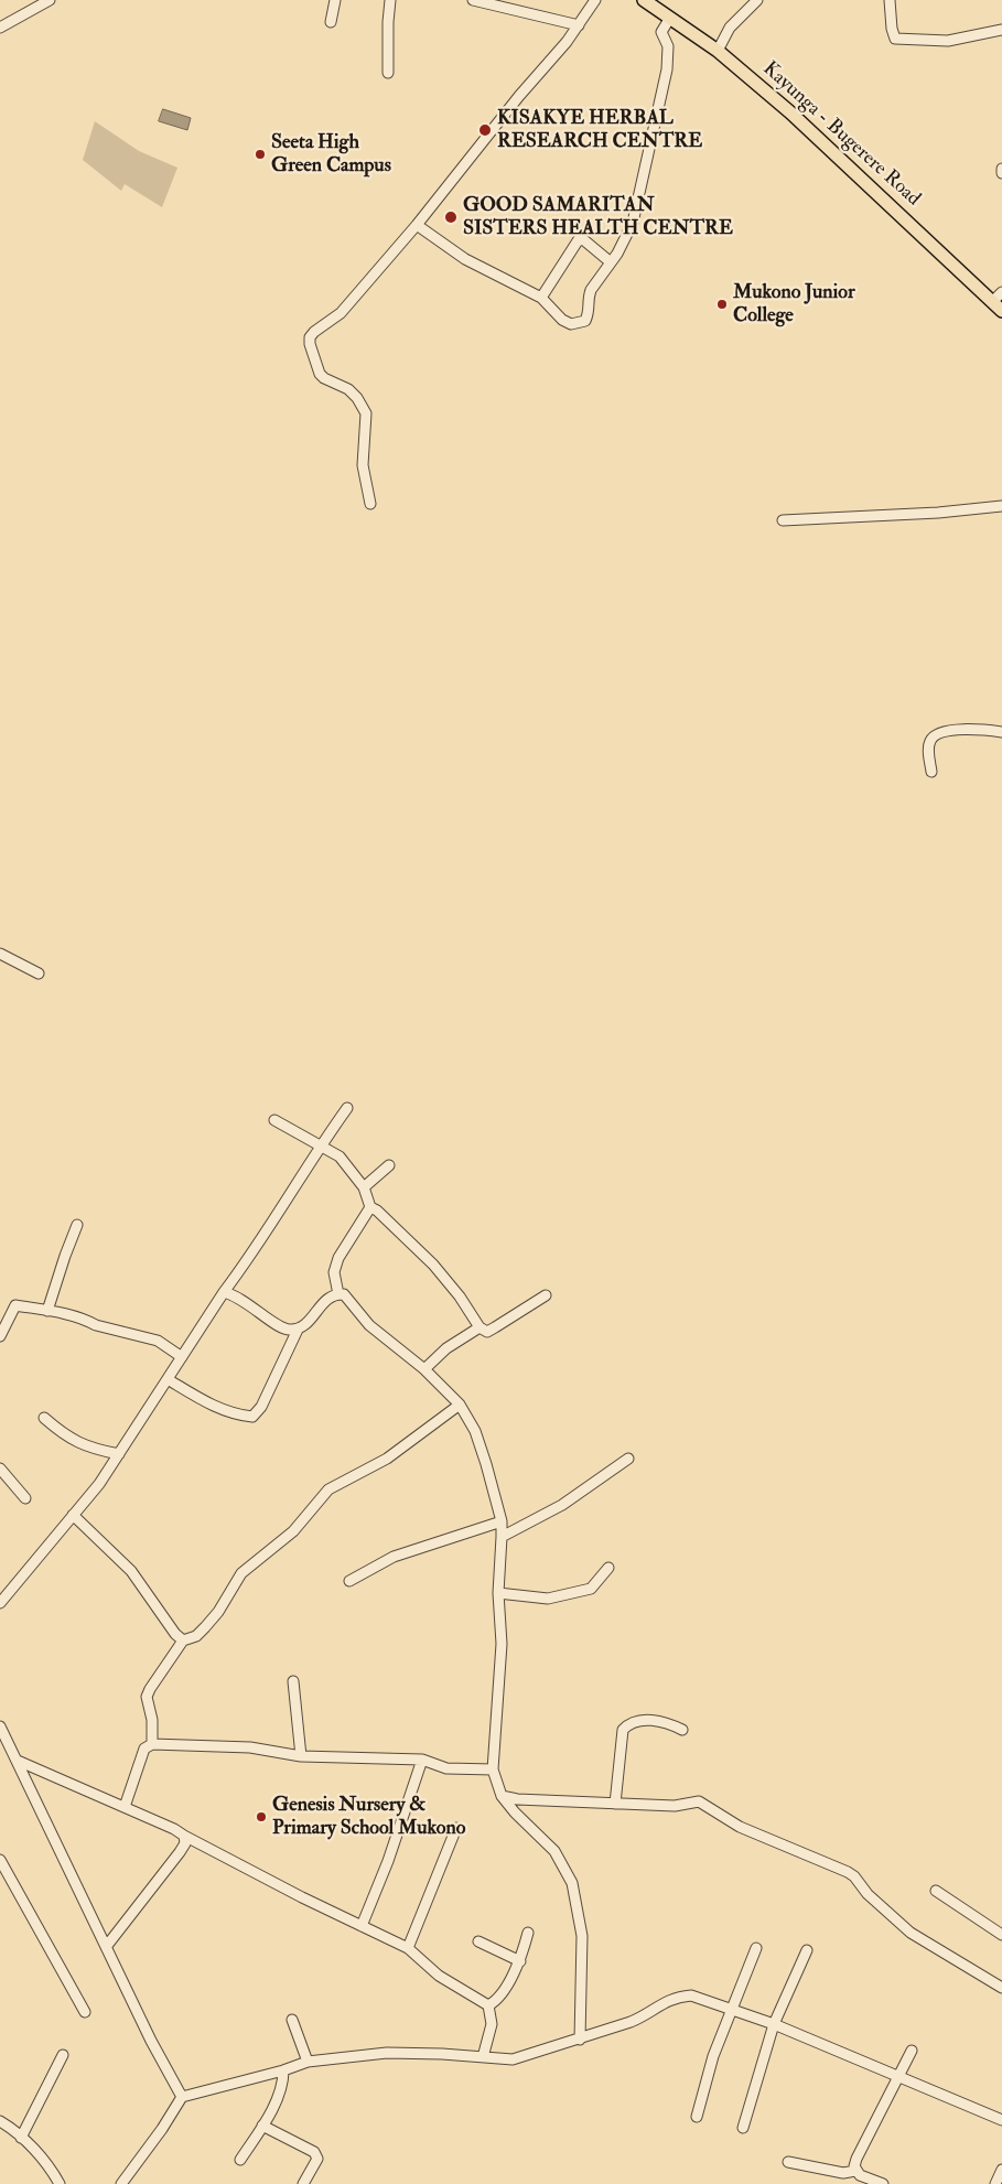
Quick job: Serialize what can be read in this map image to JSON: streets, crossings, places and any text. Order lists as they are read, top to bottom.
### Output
{
  "streets": {
    "main road": ["Kayunga - Bugerere Road"]
  },
  "places": [
    "KISAKYE HERBAL RESEARCH CENTRE",
    "Seeta High Green Campus",
    "GOOD SAMARITAN SISTERS HEALTH CENTRE",
    "Mukono Junior College",
    "Genesis Nursery & Primary School Mukono"
  ]
}
